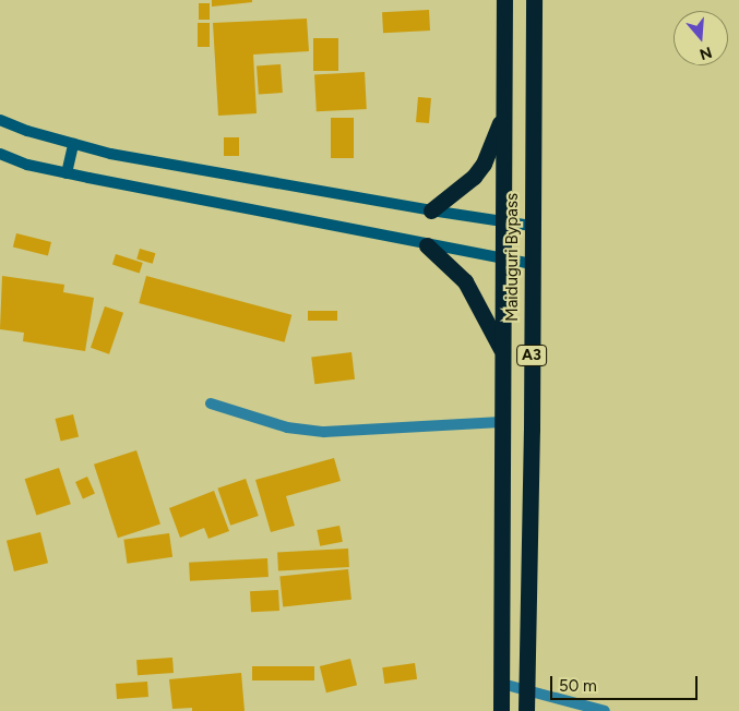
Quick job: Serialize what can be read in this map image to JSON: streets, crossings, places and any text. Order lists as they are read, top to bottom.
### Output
{
  "streets": {
    "highway": ["Maiduguri Bypass", "A3"]
  },
  "scale_bar": "50 m",
  "north": "bottom"
}
